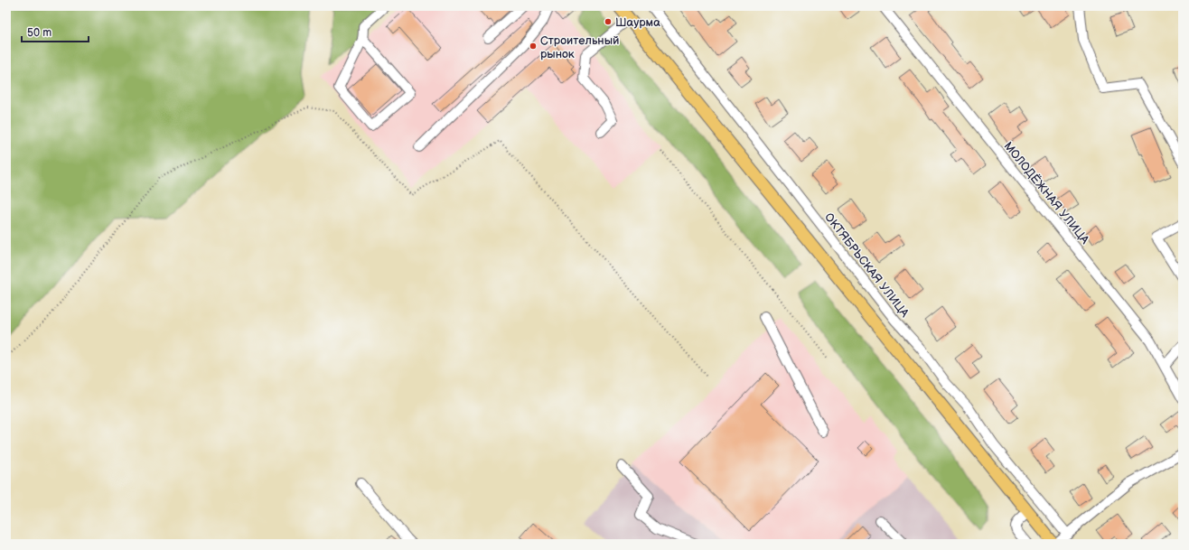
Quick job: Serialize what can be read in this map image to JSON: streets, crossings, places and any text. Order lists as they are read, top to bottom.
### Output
{
  "streets": {
    "street": ["МОЛОДЁЖНАЯ УЛИЦА", "ОКТЯБРЬСКАЯ УЛИЦА"]
  },
  "places": ["Шаурма", "Строительный рынок"],
  "scale_bar": "50 m"
}
